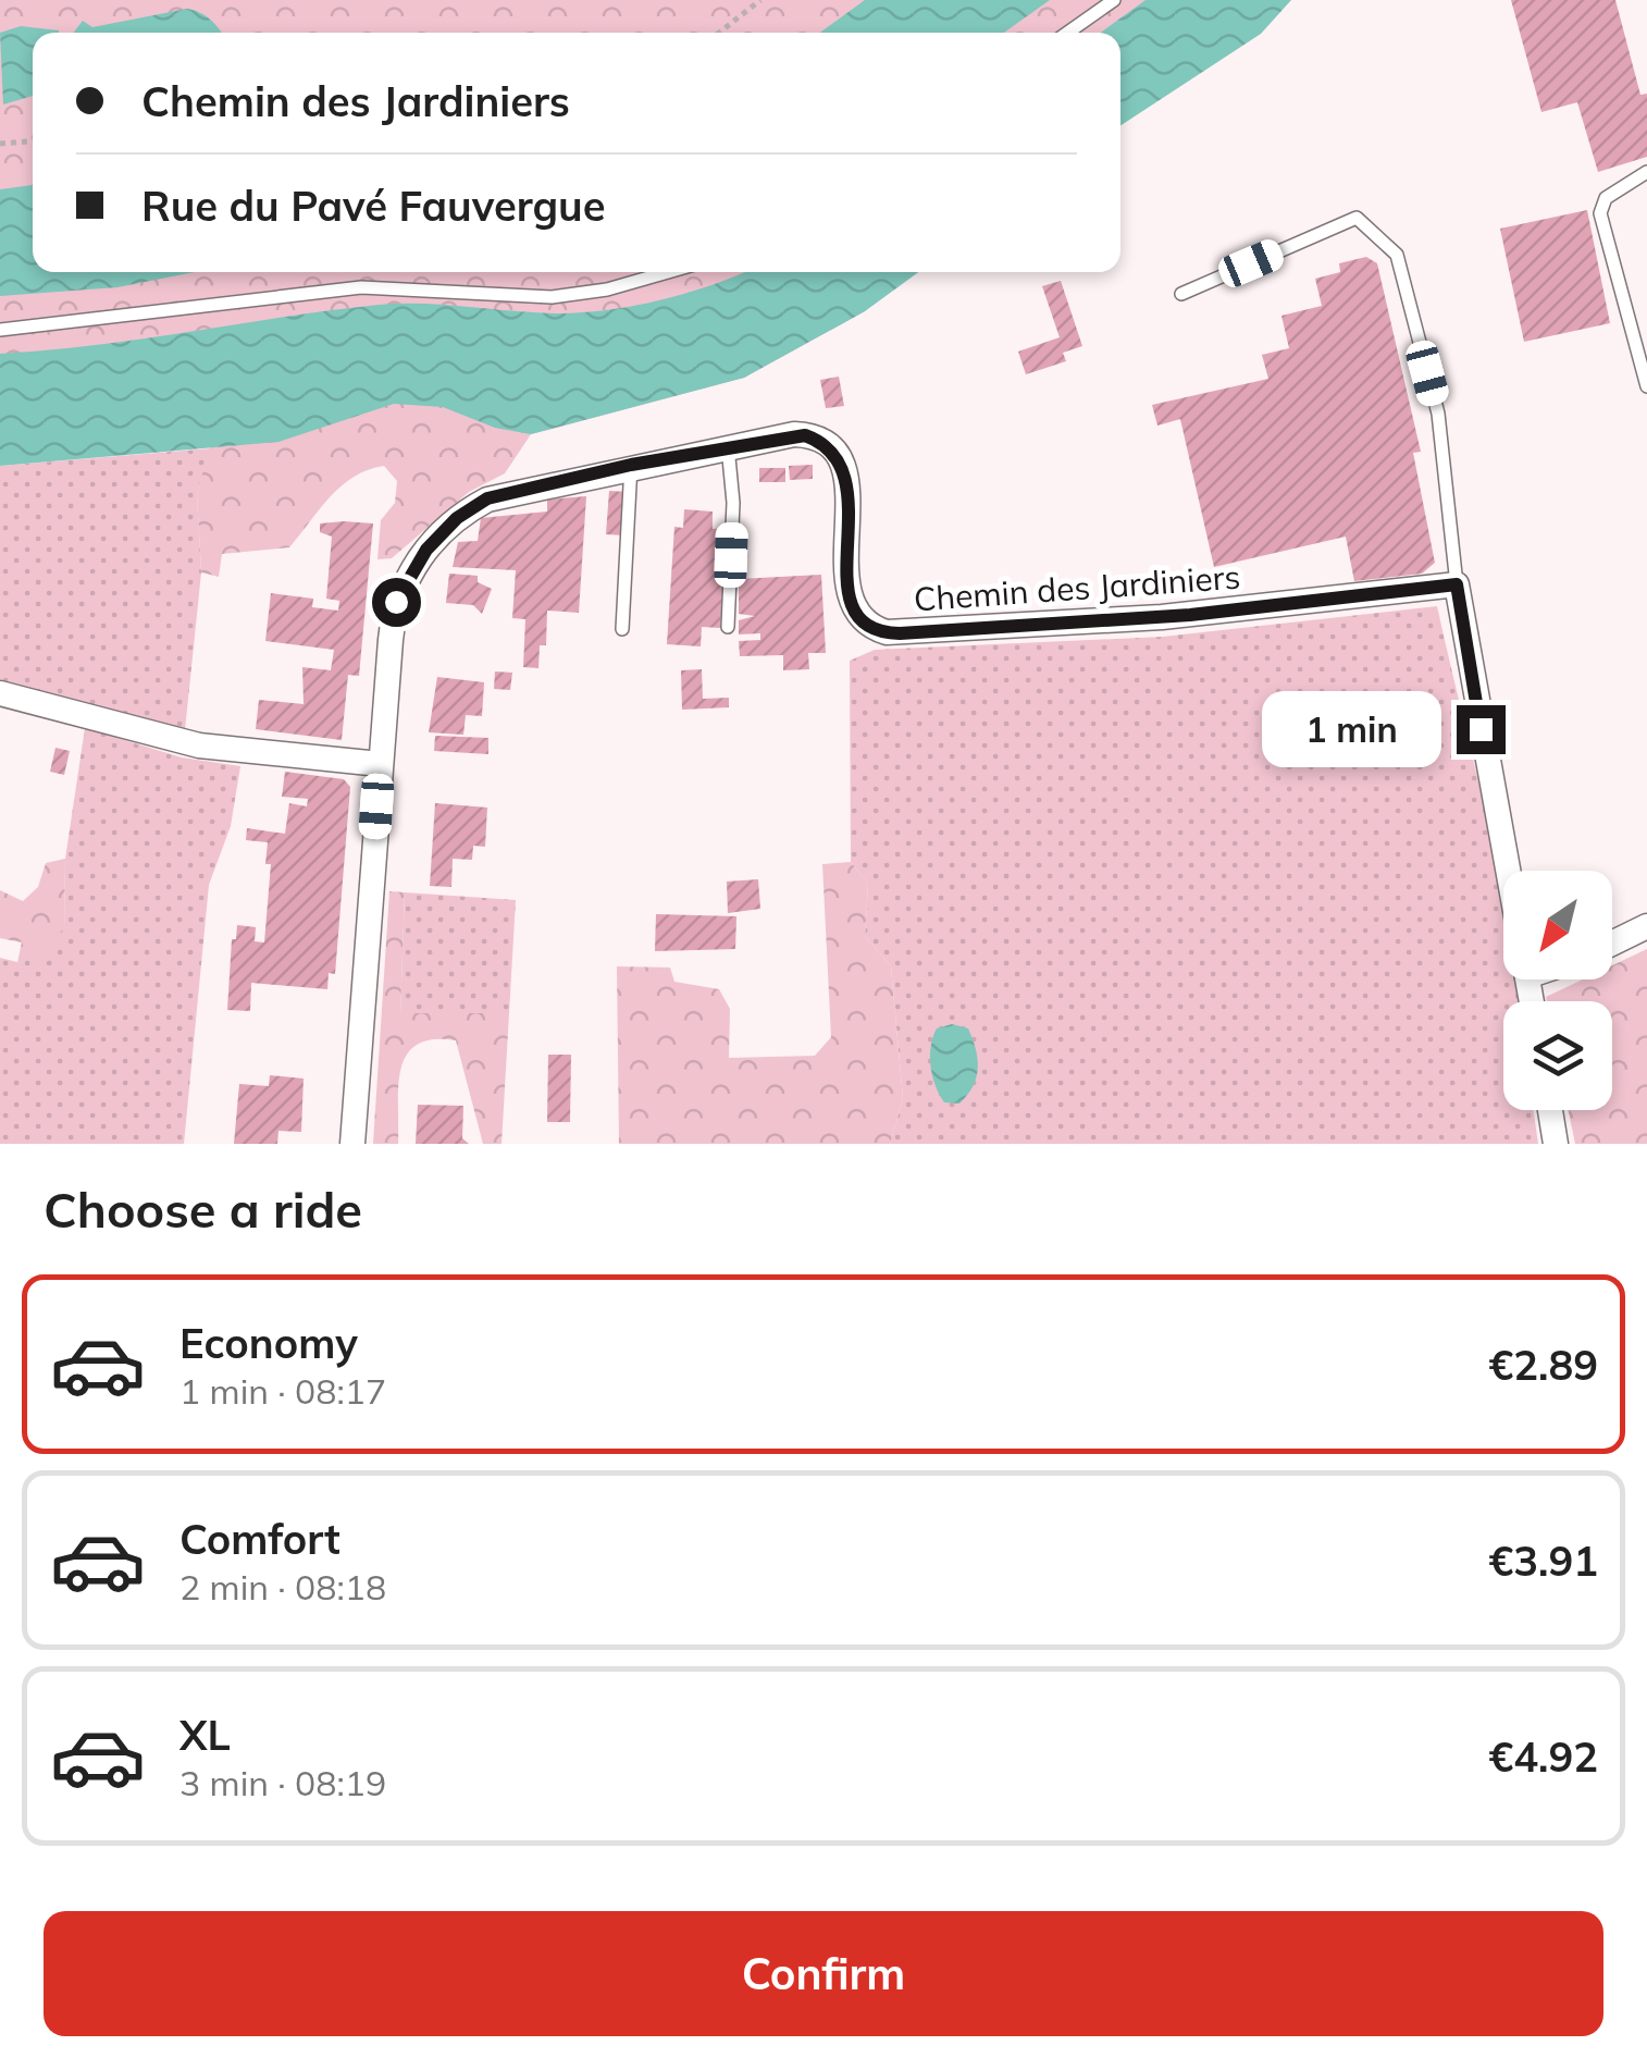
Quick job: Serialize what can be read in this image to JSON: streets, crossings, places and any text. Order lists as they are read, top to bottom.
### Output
{
  "streets": {
    "street": ["Chemin des Jardiniers"]
  },
  "north": "bottom left",
  "page": {
    "banner": ["Chemin des Jardiniers", "Rue du Pavé Fauvergue"],
    "bubble": "1 min",
    "heading": "Choose a ride",
    "list": [
      {
        "name": "Economy",
        "note": "1 min · 08:17",
        "value": "€2.89"
      },
      {
        "name": "Comfort",
        "note": "2 min · 08:18",
        "value": "€3.91"
      },
      {
        "name": "XL",
        "note": "3 min · 08:19",
        "value": "€4.92"
      }
    ],
    "buttons": "Confirm"
  }
}
